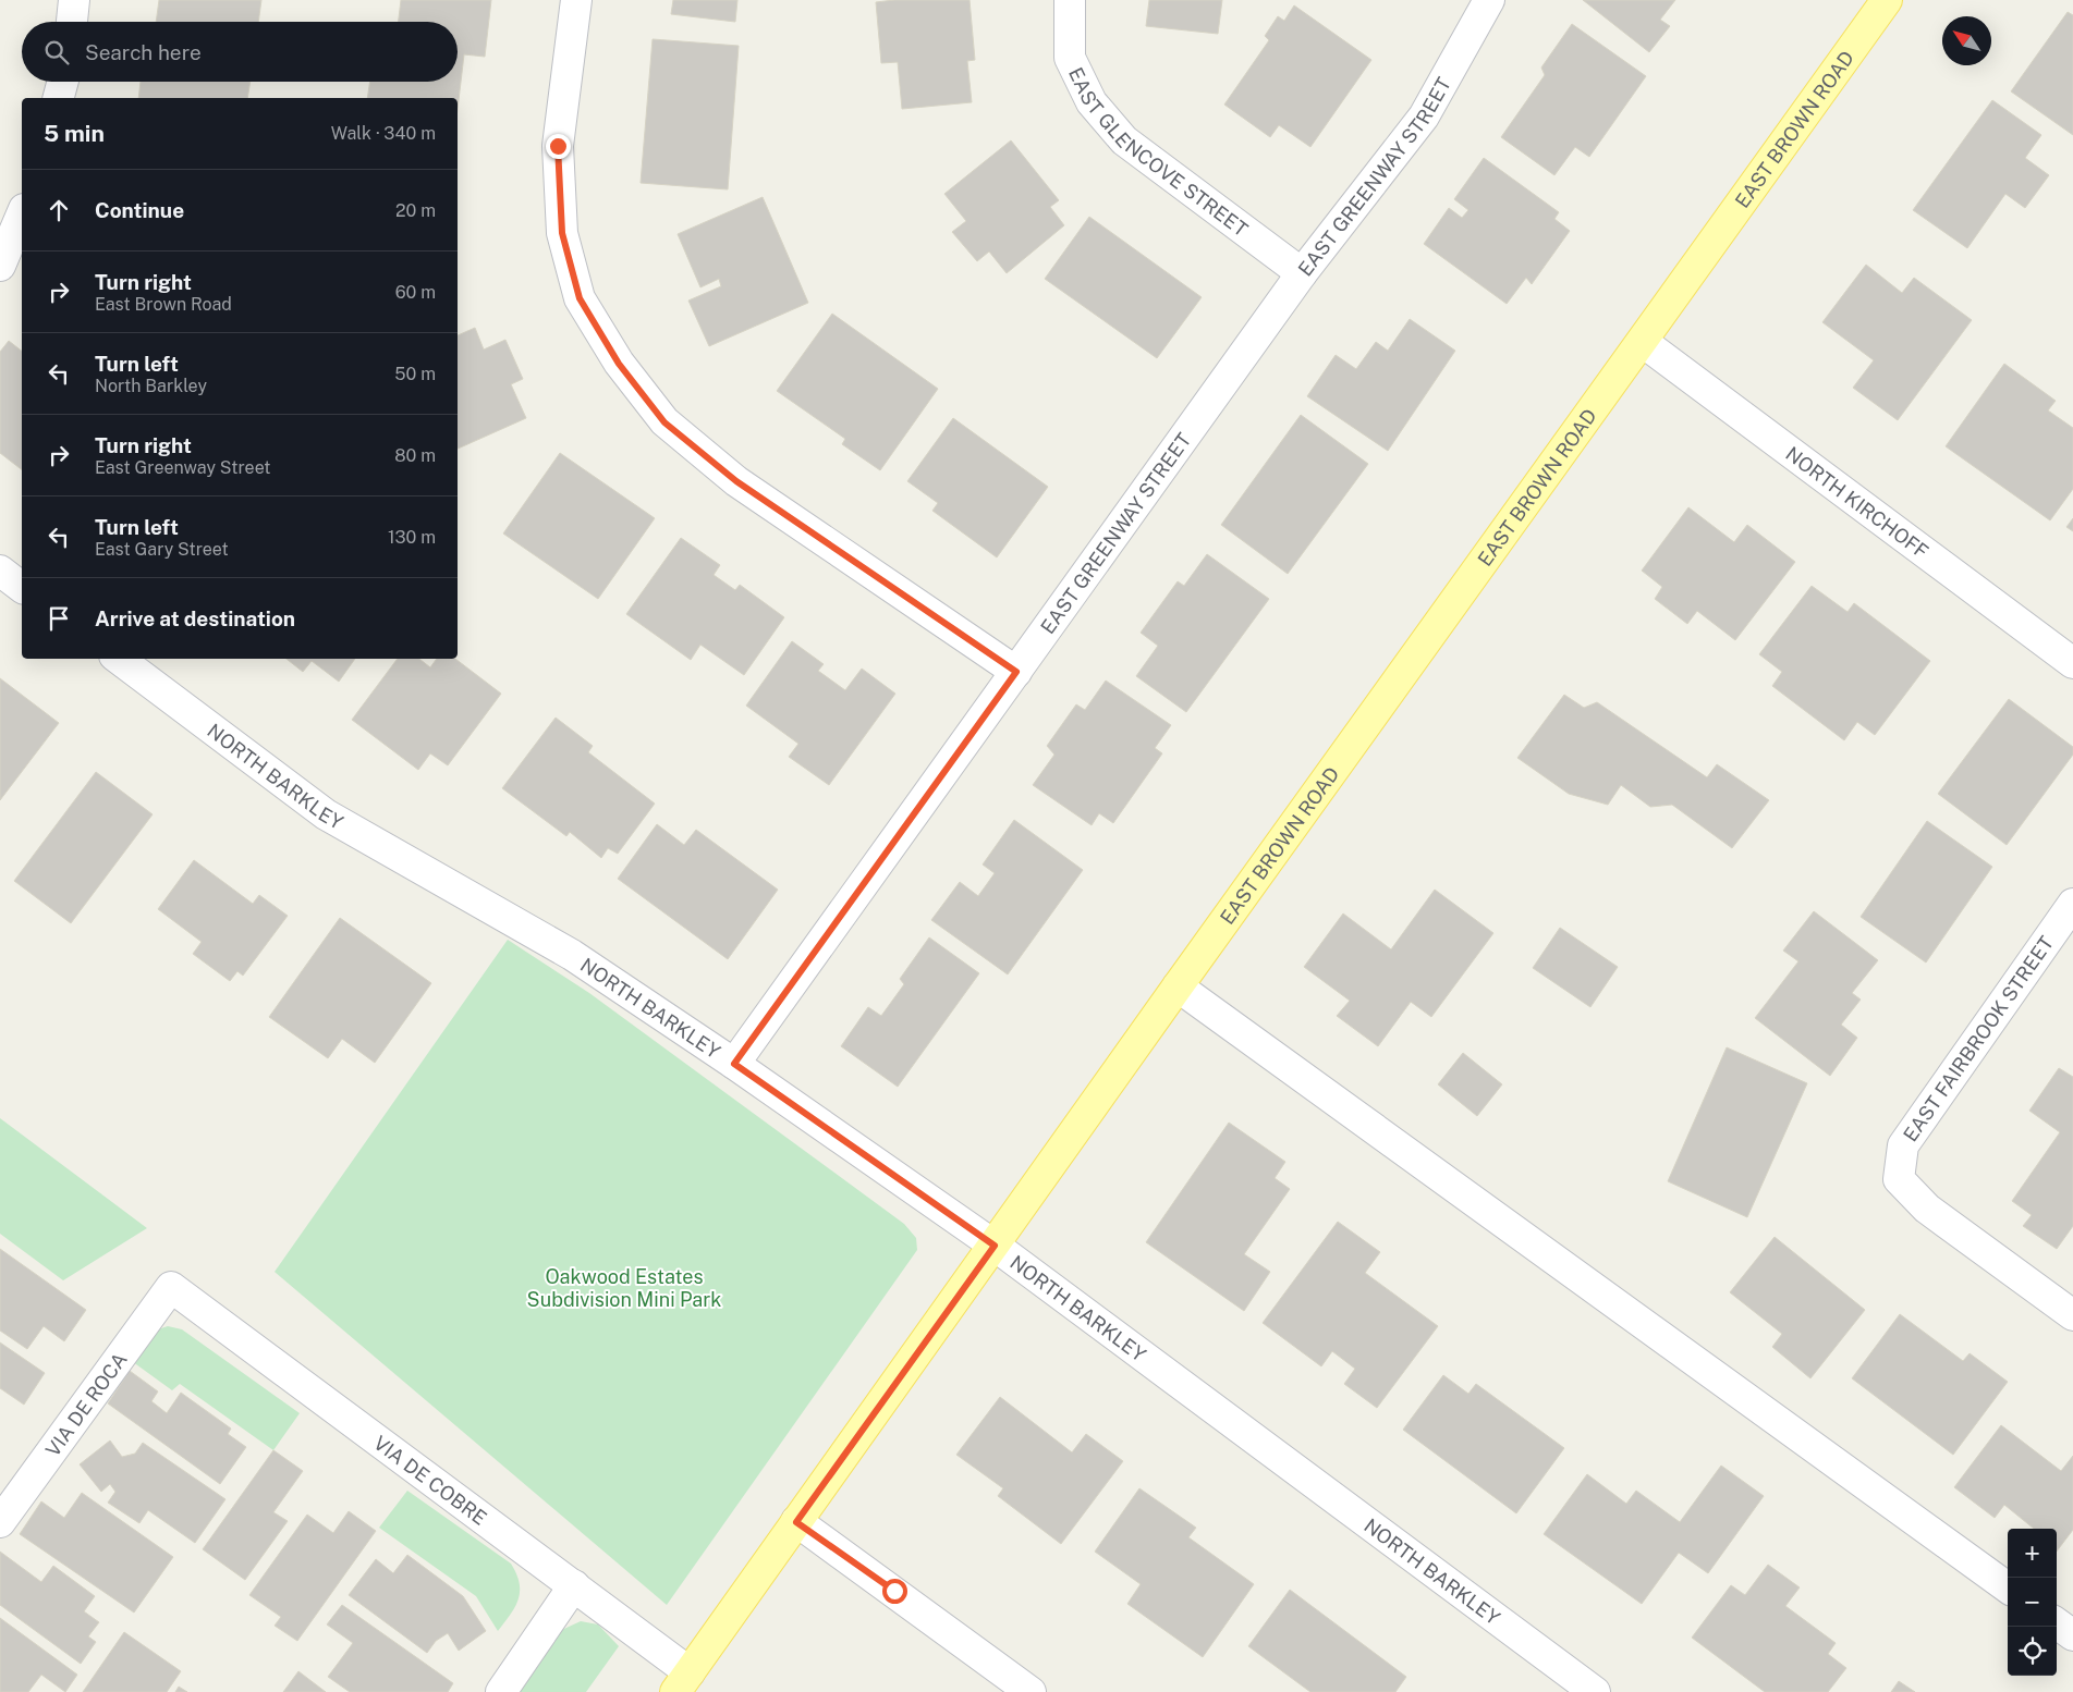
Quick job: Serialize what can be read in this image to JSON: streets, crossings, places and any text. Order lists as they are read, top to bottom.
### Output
{
  "streets": {
    "main road": ["EAST BROWN ROAD"],
    "street": [
      "EAST GLENCOVE STREET",
      "EAST GREENWAY STREET",
      "NORTH KIRCHOFF",
      "NORTH BARKLEY",
      "EAST FAIRBROOK STREET",
      "VIA DE ROCA",
      "VIA DE COBRE"
    ]
  },
  "crossings": [
    ["EAST BROWN ROAD", "NORTH KIRCHOFF"],
    ["EAST BROWN ROAD", "NORTH BARKLEY"],
    ["EAST BROWN ROAD", "VIA DE COBRE"],
    ["EAST GLENCOVE STREET", "EAST GREENWAY STREET"],
    ["EAST GREENWAY STREET", "NORTH BARKLEY"],
    ["VIA DE ROCA", "VIA DE COBRE"]
  ],
  "parks": ["Oakwood Estates Subdivision Mini Park"],
  "north": "top left",
  "page": {
    "search": "Search here",
    "heading": ["5 min", "Walk · 340 m"],
    "list": [
      ["Continue", "20 m"],
      ["Turn right", "East Brown Road", "60 m"],
      ["Turn left", "North Barkley", "50 m"],
      ["Turn right", "East Greenway Street", "80 m"],
      ["Turn left", "East Gary Street", "130 m"],
      "Arrive at destination"
    ],
    "map_buttons": ["+", "−"]
  }
}
